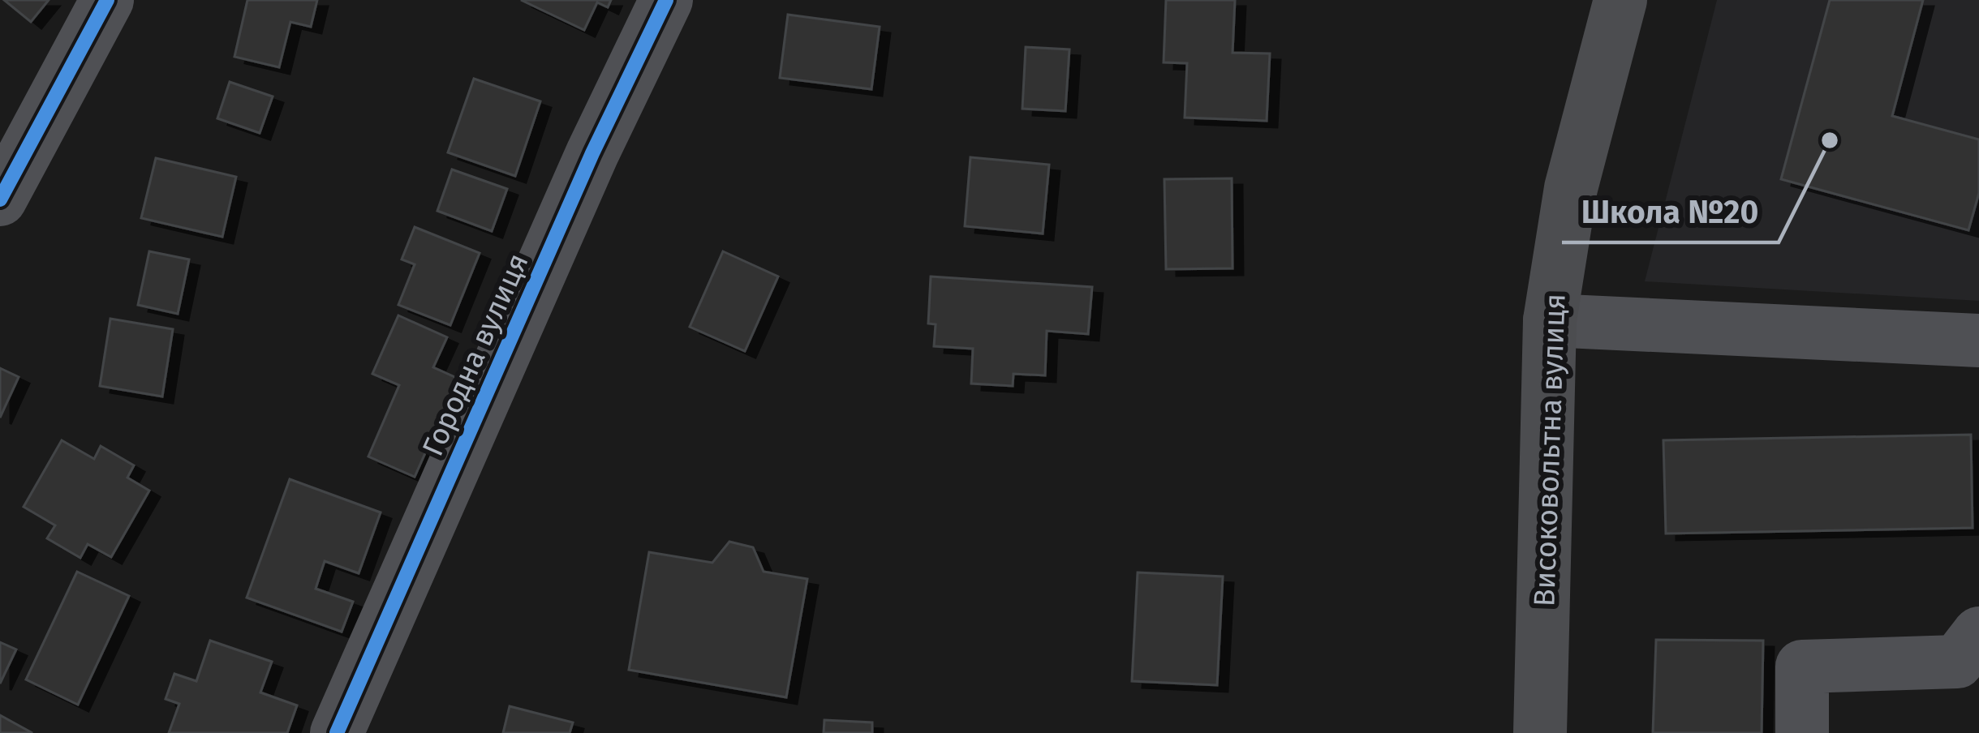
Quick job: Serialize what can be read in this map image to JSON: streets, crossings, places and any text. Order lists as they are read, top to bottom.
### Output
{
  "streets": {
    "main road": ["Високовольтна вулиця"],
    "street": ["Городна вулиця"]
  },
  "places": ["Школа №20"]
}
